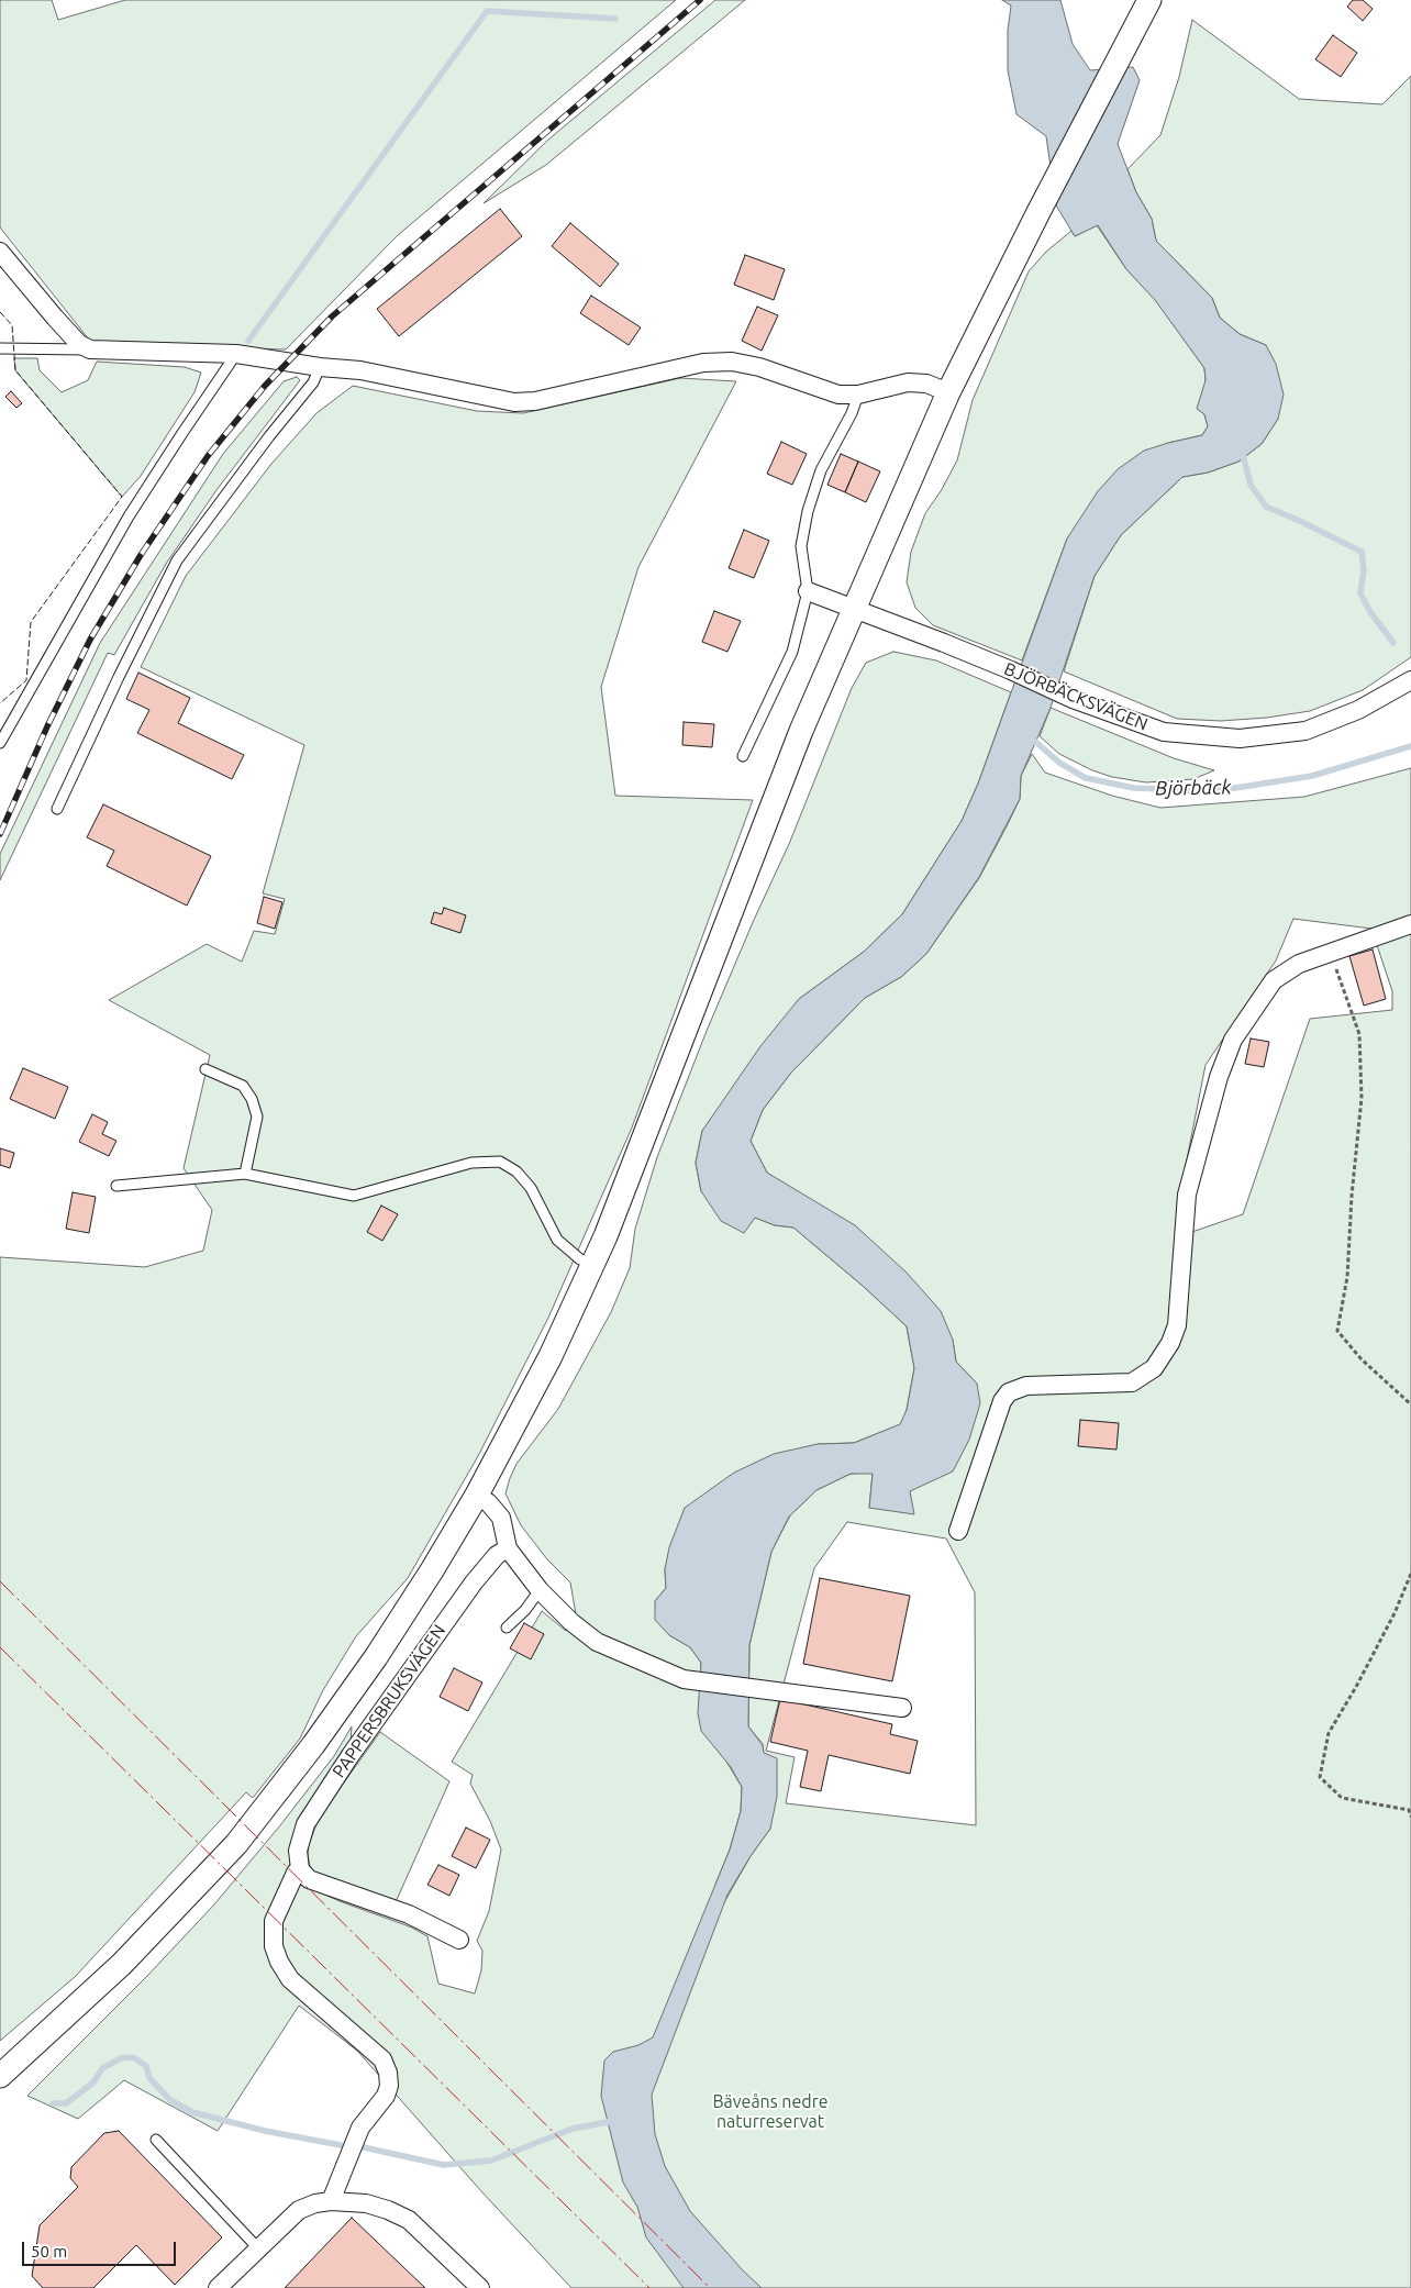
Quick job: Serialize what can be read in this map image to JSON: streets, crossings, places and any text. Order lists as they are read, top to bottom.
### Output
{
  "streets": {
    "street": ["BJÖRBÄCKSVÄGEN", "PAPPERSBRUKSVÄGEN"]
  },
  "water": ["Björbäck"],
  "parks": ["Bäveåns nedre naturreservat"],
  "scale_bar": "50 m"
}
